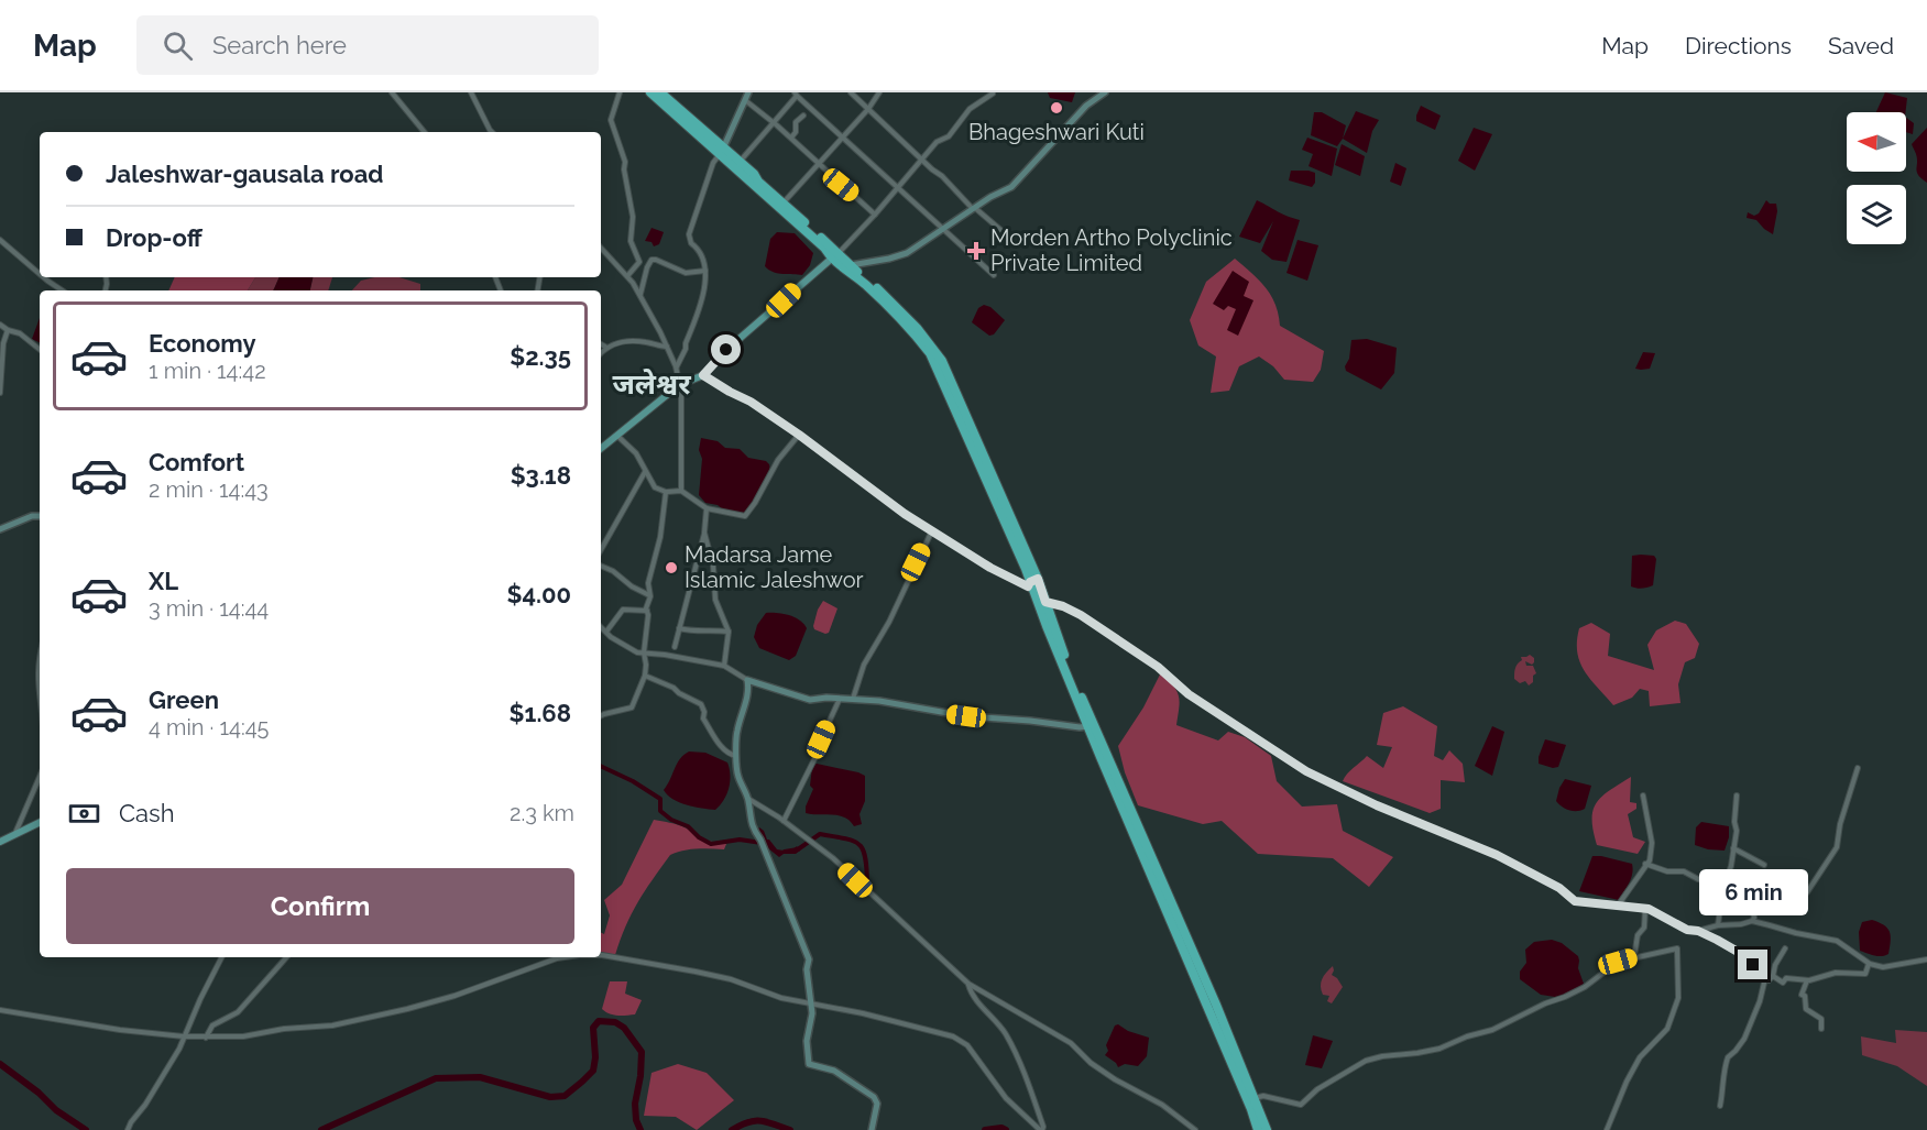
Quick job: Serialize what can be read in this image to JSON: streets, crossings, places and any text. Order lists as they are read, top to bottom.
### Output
{
  "districts": ["जलेश्वर"],
  "places": {
    "other": ["Bhageshwari Kuti", "Madarsa Jame Islamic Jaleshwor"],
    "health": ["Morden Artho Polyclinic Private Limited"]
  },
  "north": "left",
  "page": {
    "header": "Map",
    "search": "Search here",
    "nav": ["Map", "Directions", "Saved"],
    "banner": ["Jaleshwar-gausala road", "Drop-off"],
    "list": [
      {
        "name": "Economy",
        "note": "1 min · 14:42",
        "value": "$2.35"
      },
      {
        "name": "Comfort",
        "note": "2 min · 14:43",
        "value": "$3.18"
      },
      {
        "name": "XL",
        "note": "3 min · 14:44",
        "value": "$4.00"
      },
      {
        "name": "Green",
        "note": "4 min · 14:45",
        "value": "$1.68"
      }
    ],
    "pay": ["Cash", "2.3 km"],
    "buttons": "Confirm",
    "bubble": "6 min"
  }
}
